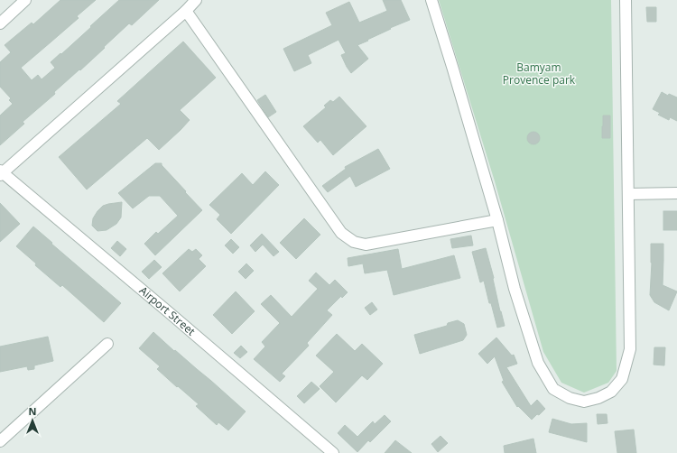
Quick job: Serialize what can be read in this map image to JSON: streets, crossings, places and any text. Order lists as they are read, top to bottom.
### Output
{
  "streets": {
    "street": ["Airport Street"]
  },
  "parks": ["Bamyam Provence park"],
  "north": "top"
}
